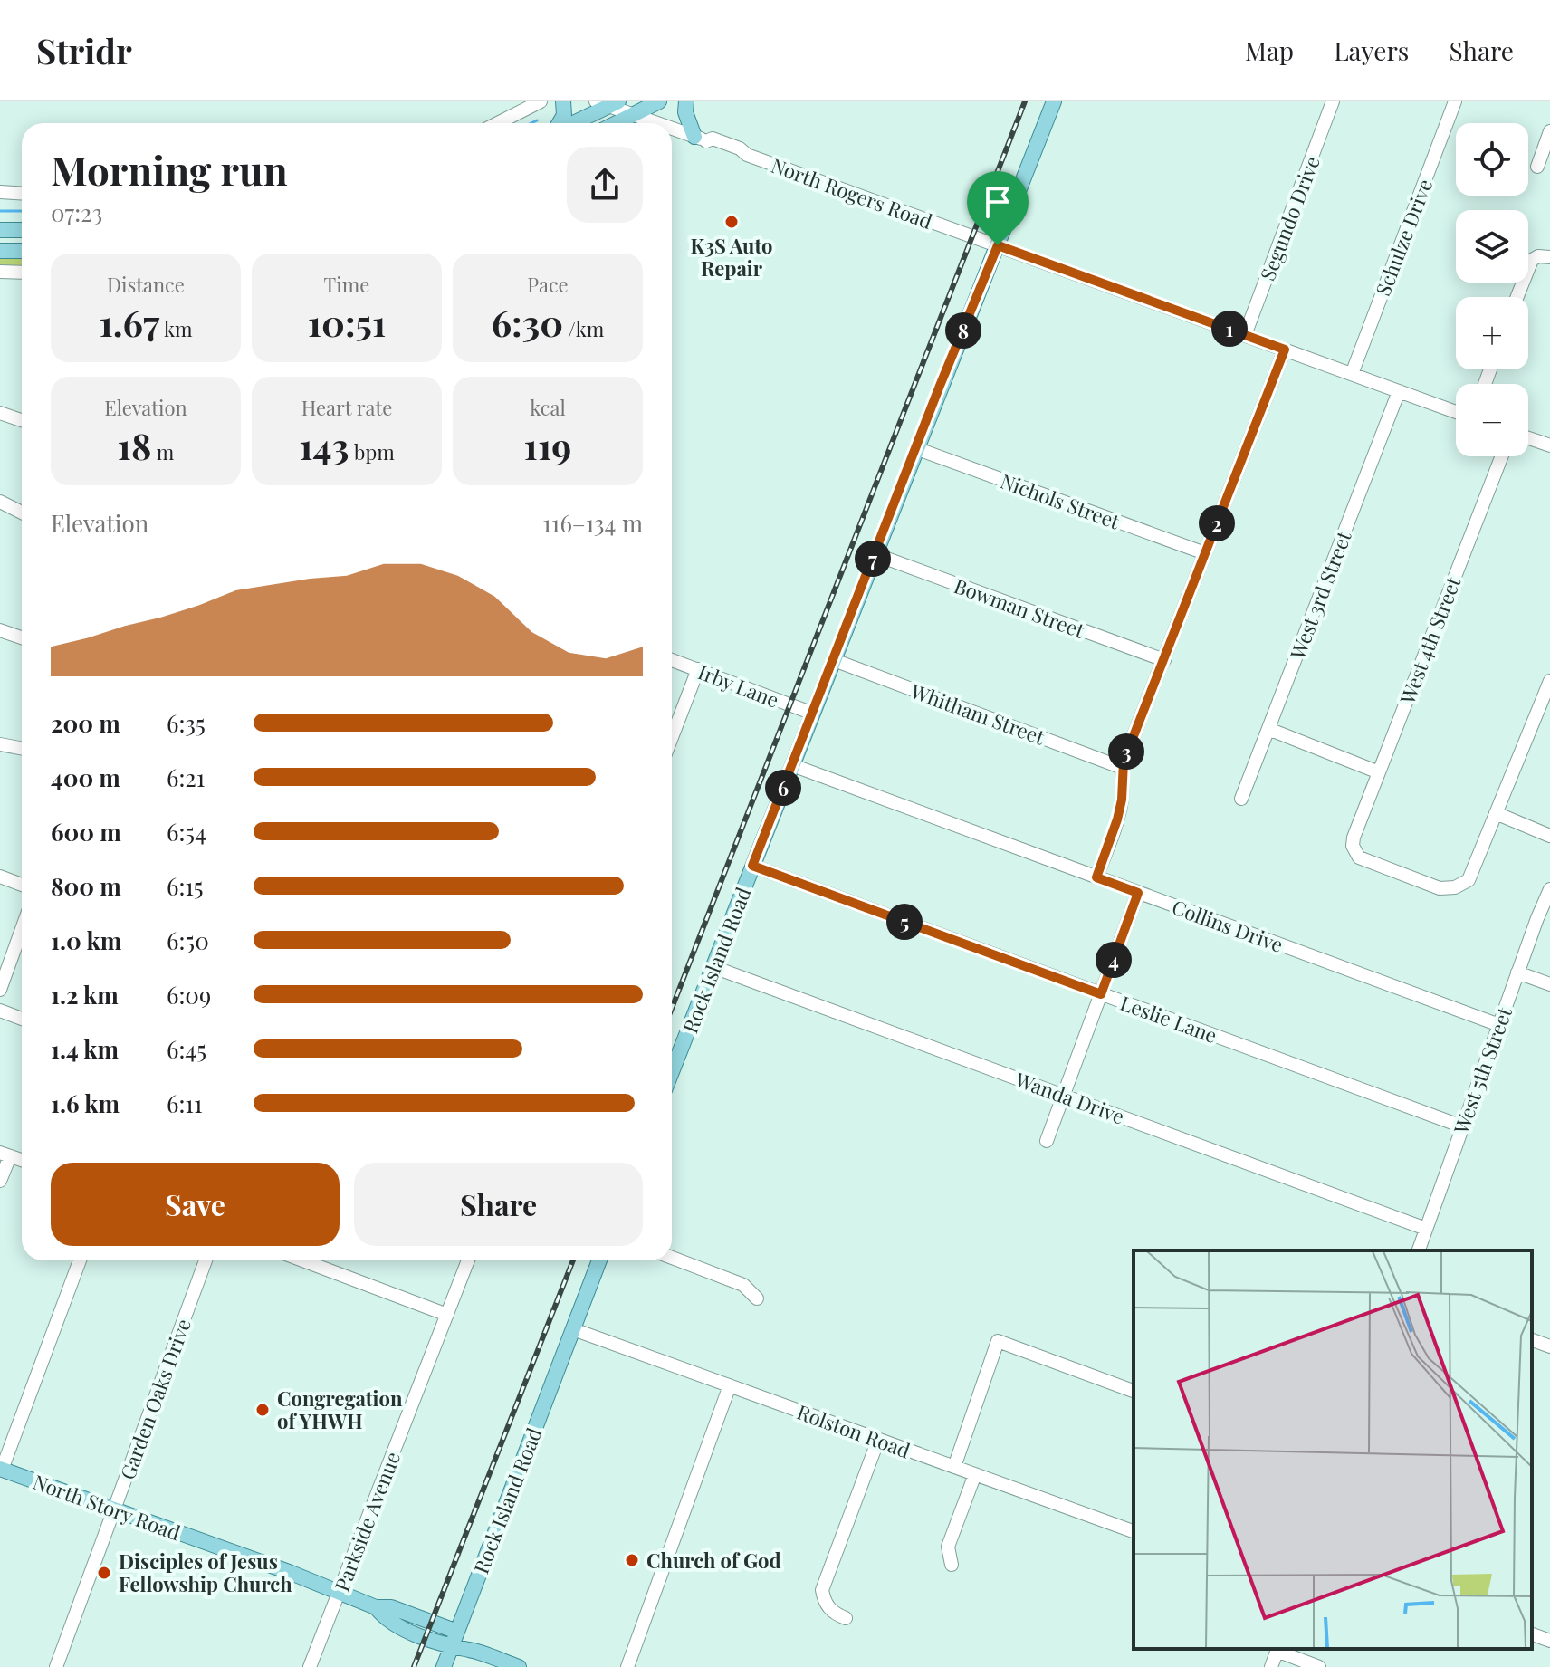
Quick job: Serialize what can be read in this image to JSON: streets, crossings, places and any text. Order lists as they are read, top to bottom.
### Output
{
  "streets": {
    "main road": ["Rock Island Road", "North Story Road"],
    "street": [
      "North Rogers Road",
      "Segundo Drive",
      "Schulze Drive",
      "Nichols Street",
      "West 3rd Street",
      "Bowman Street",
      "West 4th Street",
      "Irby Lane",
      "Whitham Street",
      "Collins Drive",
      "Leslie Lane",
      "West 5th Street",
      "Wanda Drive",
      "Garden Oaks Drive",
      "Rolston Road",
      "Parkside Avenue"
    ]
  },
  "crossings": [
    ["North Rogers Road", "Segundo Drive"],
    ["North Rogers Road", "Schulze Drive"],
    ["North Rogers Road", "West 3rd Street"],
    ["North Rogers Road", "Rock Island Road"],
    ["Nichols Street", "Rock Island Road"],
    ["Bowman Street", "Rock Island Road"],
    ["Irby Lane", "Rock Island Road"],
    ["Whitham Street", "Rock Island Road"],
    ["Collins Drive", "Rock Island Road"],
    ["Collins Drive", "West 5th Street"],
    ["Rock Island Road", "Leslie Lane"],
    ["Rock Island Road", "Wanda Drive"],
    ["Rock Island Road", "Rolston Road"],
    ["Rock Island Road", "North Story Road"],
    ["Leslie Lane", "West 5th Street"],
    ["West 5th Street", "Wanda Drive"],
    ["Garden Oaks Drive", "North Story Road"],
    ["North Story Road", "Parkside Avenue"]
  ],
  "places": [
    "K3S Auto Repair",
    "Congregation of YHWH",
    "Church of God",
    "Disciples of Jesus Fellowship Church"
  ],
  "page": {
    "header": "Stridr",
    "nav": ["Map", "Layers", "Share"],
    "map_buttons": ["+", "−"],
    "heading": ["Morning run", "07:23"],
    "stats": [
      ["Distance", "1.67 km"],
      ["Time", "10:51"],
      ["Pace", "6:30 /km"],
      ["Elevation", "18 m"],
      ["Heart rate", "143 bpm"],
      ["kcal", "119"]
    ],
    "pins": [
      "1",
      "8",
      "2",
      "7",
      "3",
      "6",
      "5",
      "4"
    ],
    "chart": ["Elevation", "116–134 m"],
    "list": [
      {
        "name": "200 m",
        "note": "6:35"
      },
      {
        "name": "400 m",
        "note": "6:21"
      },
      {
        "name": "600 m",
        "note": "6:54"
      },
      {
        "name": "800 m",
        "note": "6:15"
      },
      {
        "name": "1.0 km",
        "note": "6:50"
      },
      {
        "name": "1.2 km",
        "note": "6:09"
      },
      {
        "name": "1.4 km",
        "note": "6:45"
      },
      {
        "name": "1.6 km",
        "note": "6:11"
      }
    ],
    "buttons": ["Save", "Share"]
  }
}
